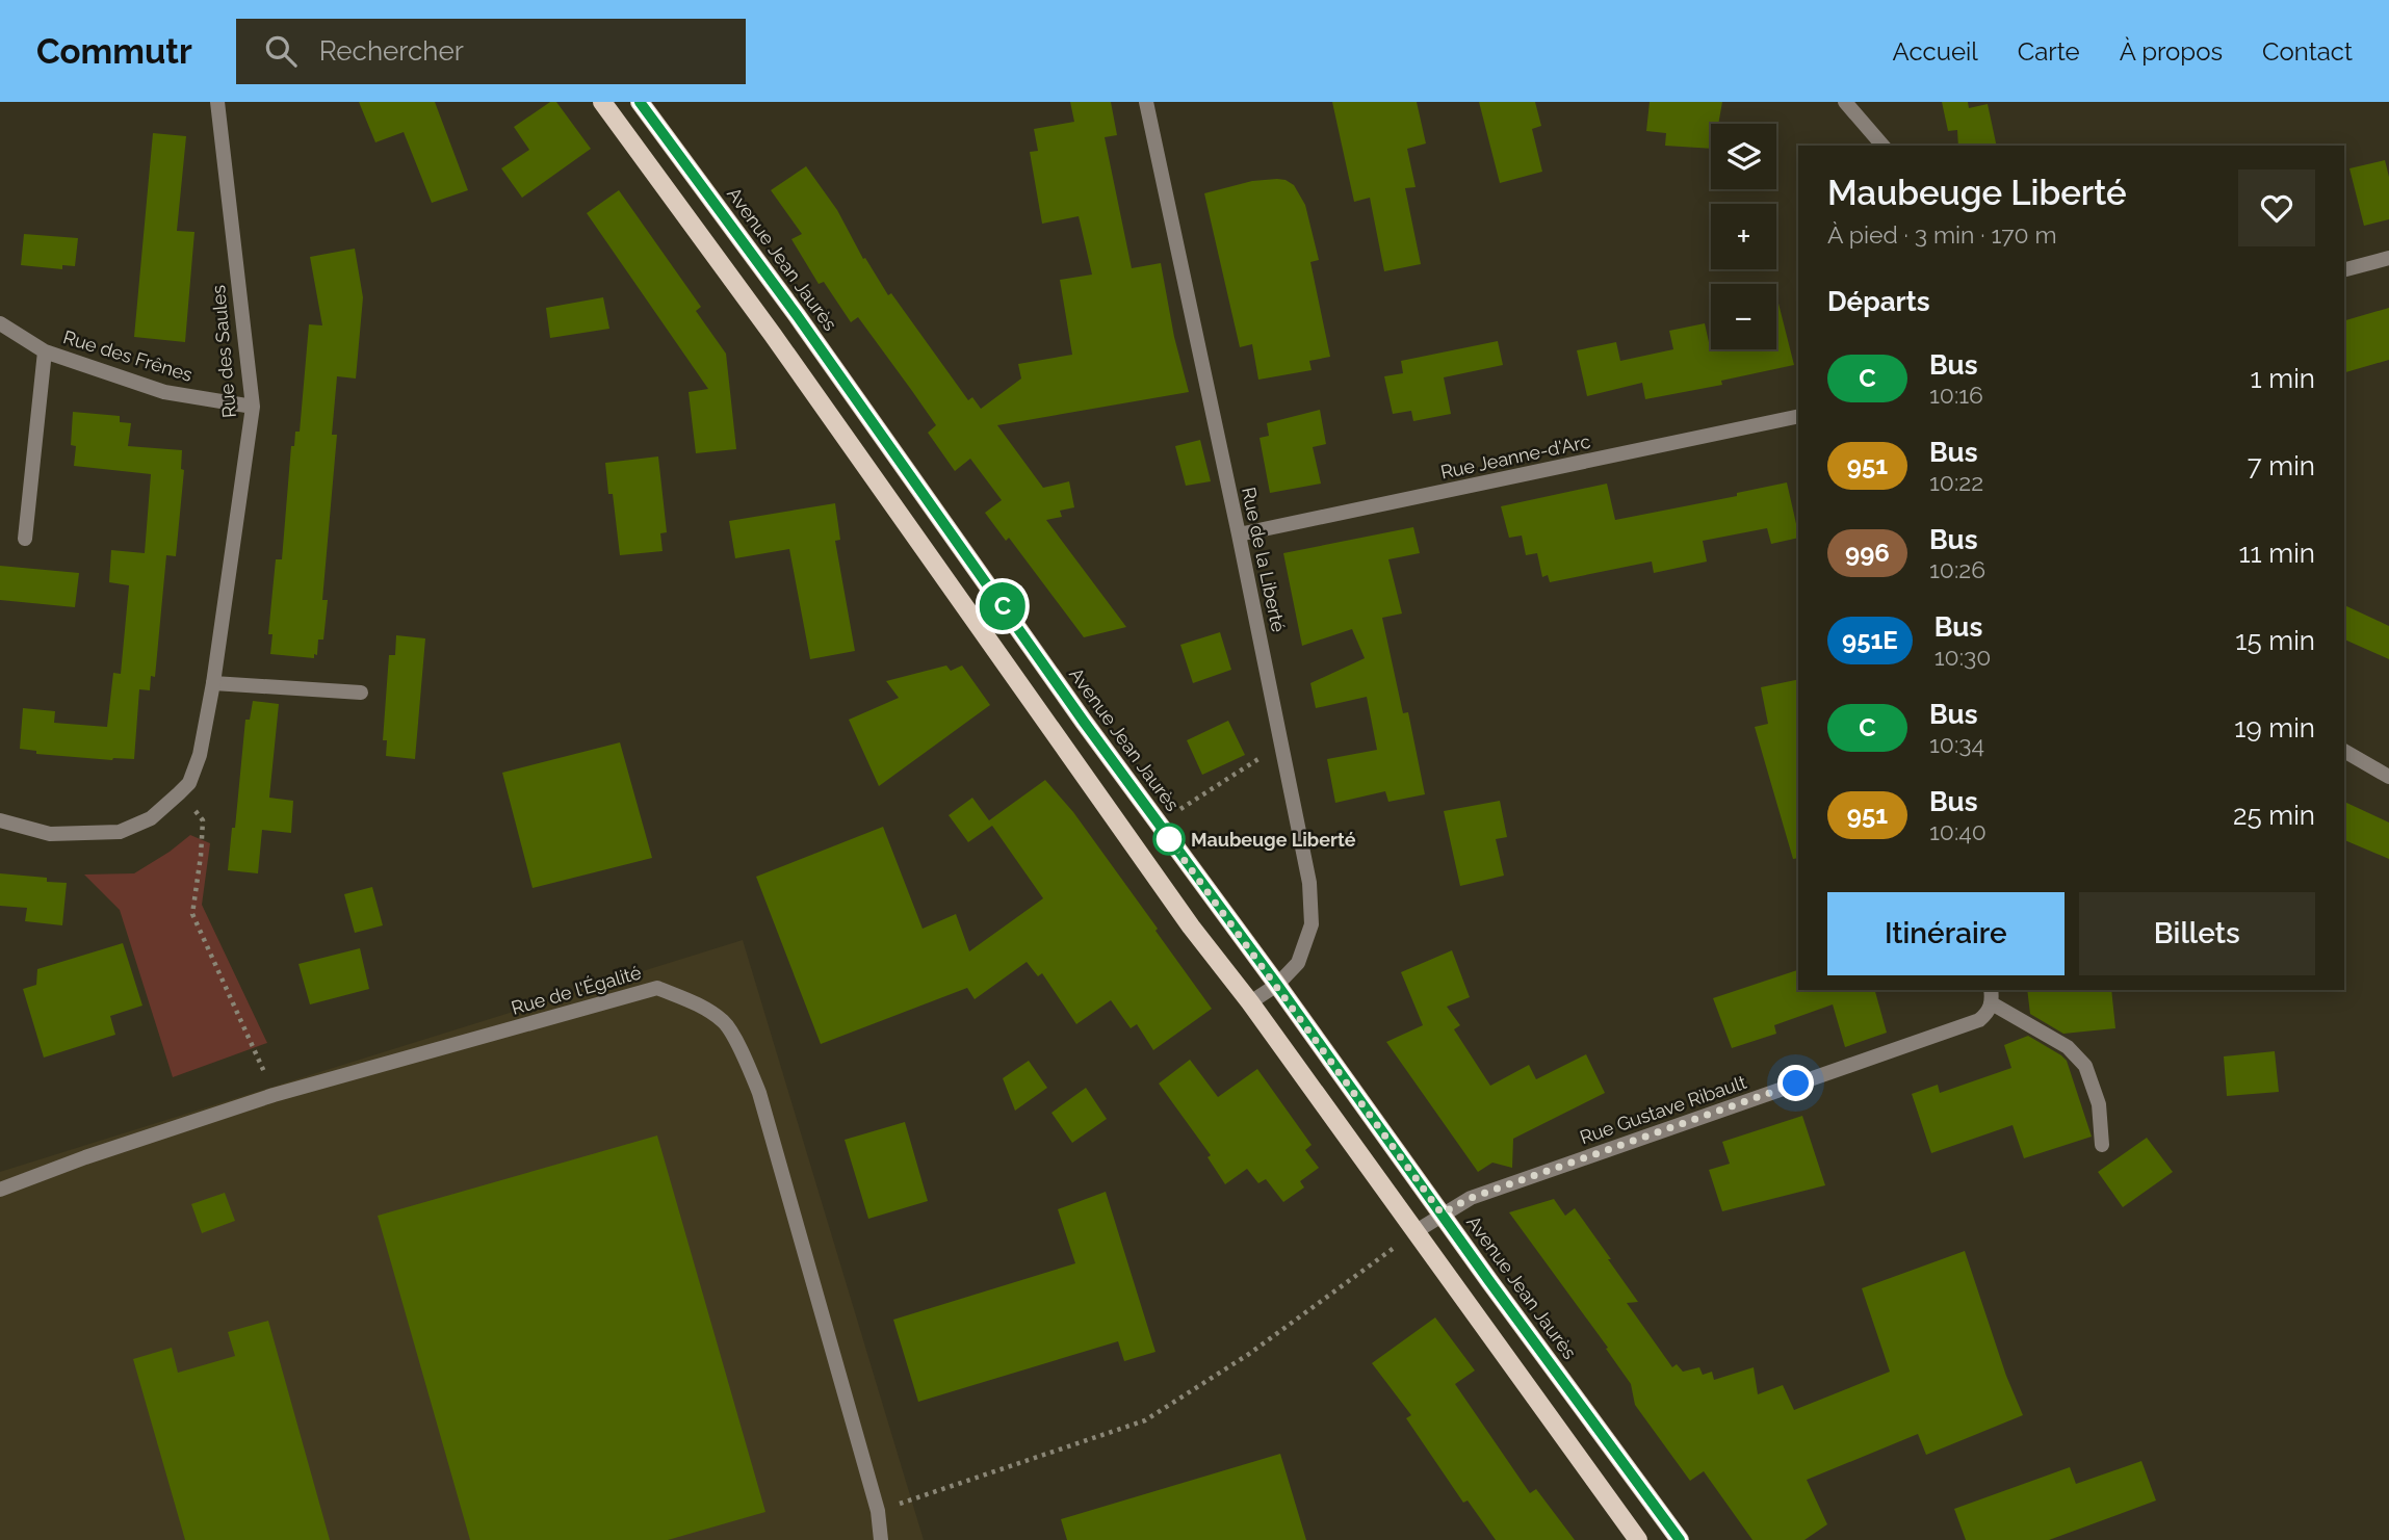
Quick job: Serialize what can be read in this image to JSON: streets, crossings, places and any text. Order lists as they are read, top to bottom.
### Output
{
  "streets": {
    "main road": ["Avenue Jean Jaurès"],
    "street": [
      "Rue des Saules",
      "Rue des Frênes",
      "Rue Jeanne-d'Arc",
      "Rue de la Liberté",
      "Rue de l'Égalité",
      "Rue Gustave Ribault"
    ]
  },
  "crossings": [
    ["Avenue Jean Jaurès", "Rue de la Liberté"],
    ["Avenue Jean Jaurès", "Rue Gustave Ribault"],
    ["Rue des Saules", "Rue des Frênes"],
    ["Rue Jeanne-d'Arc", "Rue de la Liberté"]
  ],
  "places": ["Maubeuge Liberté"],
  "lines": ["bus line C"],
  "page": {
    "header": "Commutr",
    "search": "Rechercher",
    "nav": [
      "Accueil",
      "Carte",
      "À propos",
      "Contact"
    ],
    "on_map": "C",
    "map_buttons": ["+", "−"],
    "heading": [
      ["Maubeuge Liberté", "À pied · 3 min · 170 m"],
      "Départs"
    ],
    "list": [
      {
        "mark": "C",
        "name": "Bus",
        "note": "10:16",
        "value": "1 min"
      },
      {
        "mark": "951",
        "name": "Bus",
        "note": "10:22",
        "value": "7 min"
      },
      {
        "mark": "996",
        "name": "Bus",
        "note": "10:26",
        "value": "11 min"
      },
      {
        "mark": "951E",
        "name": "Bus",
        "note": "10:30",
        "value": "15 min"
      },
      {
        "mark": "C",
        "name": "Bus",
        "note": "10:34",
        "value": "19 min"
      },
      {
        "mark": "951",
        "name": "Bus",
        "note": "10:40",
        "value": "25 min"
      }
    ],
    "buttons": ["Itinéraire", "Billets"]
  }
}
